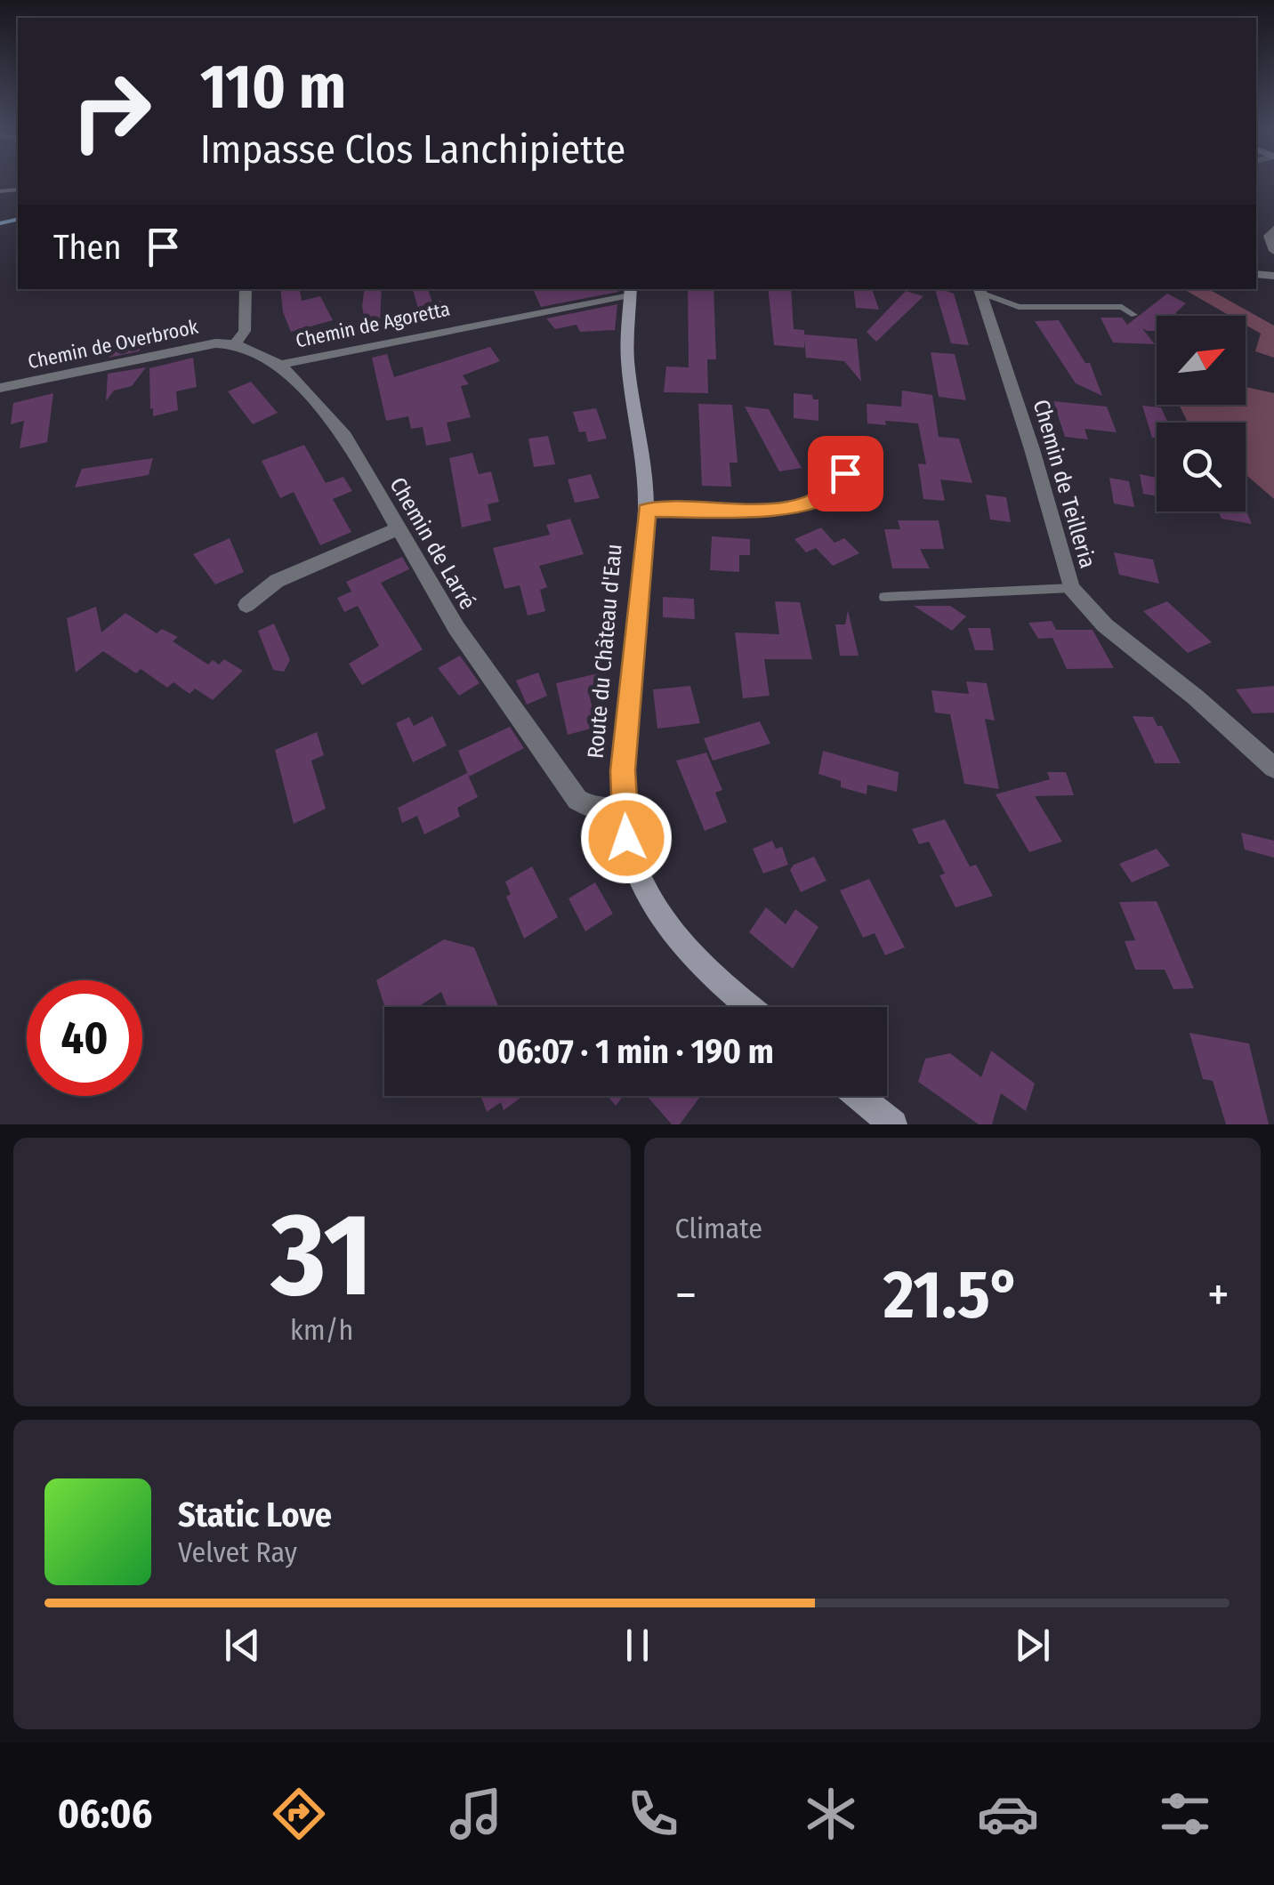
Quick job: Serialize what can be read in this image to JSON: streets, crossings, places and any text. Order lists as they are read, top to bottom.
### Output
{
  "streets": {
    "street": [
      "Chemin de Agoretta",
      "Chemin de Overbrook",
      "Chemin de Teilleria",
      "Chemin de Larré",
      "Route du Château d'Eau"
    ]
  },
  "crossings": [
    ["Chemin de Agoretta", "Chemin de Larré"],
    ["Chemin de Agoretta", "Route du Château d'Eau"],
    ["Chemin de Overbrook", "Chemin de Larré"],
    ["Chemin de Larré", "Route du Château d'Eau"]
  ],
  "north": "top right",
  "page": {
    "turn": ["110 m", "Impasse Clos Lanchipiette"],
    "then": "Then",
    "limit": "40",
    "trip": "06:07 · 1 min · 190 m",
    "tile": [
      ["31", "km/h"],
      "Climate"
    ],
    "heat": ["−", "21.5°", "+"],
    "song": ["Static Love", "Velvet Ray"],
    "tabs": "06:06"
  }
}
